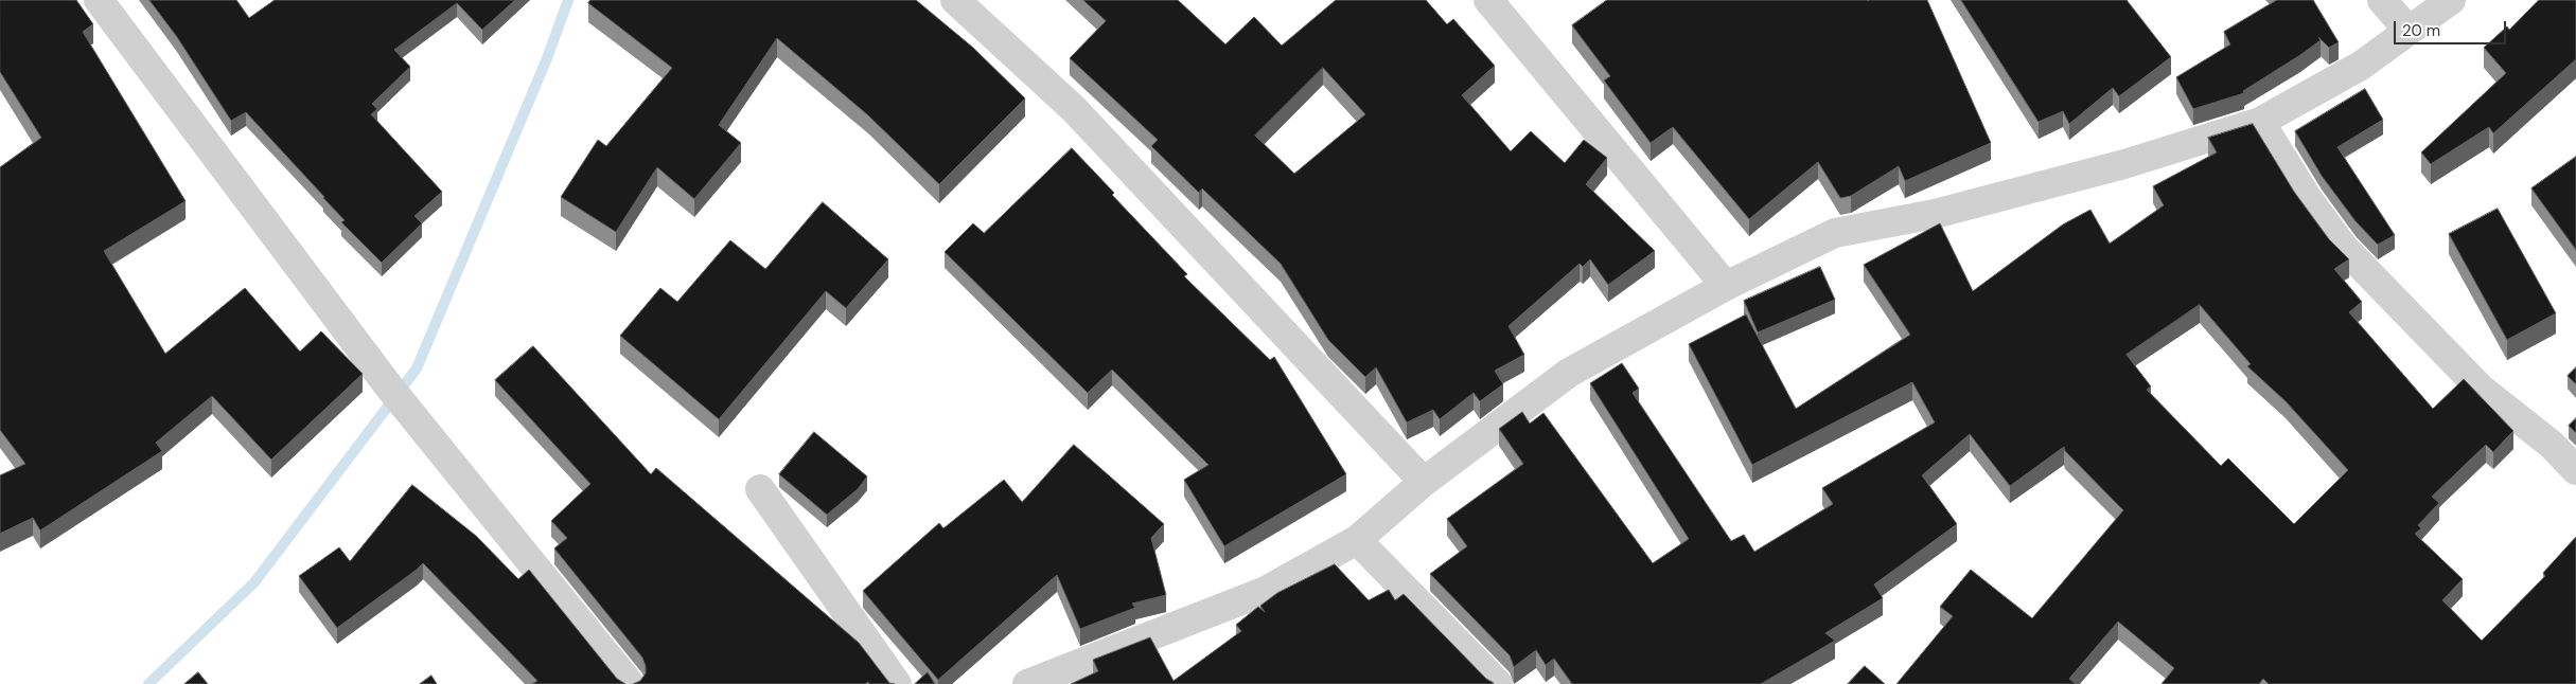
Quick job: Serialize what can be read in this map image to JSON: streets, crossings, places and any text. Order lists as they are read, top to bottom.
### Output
{
  "scale_bar": "20 m"
}
